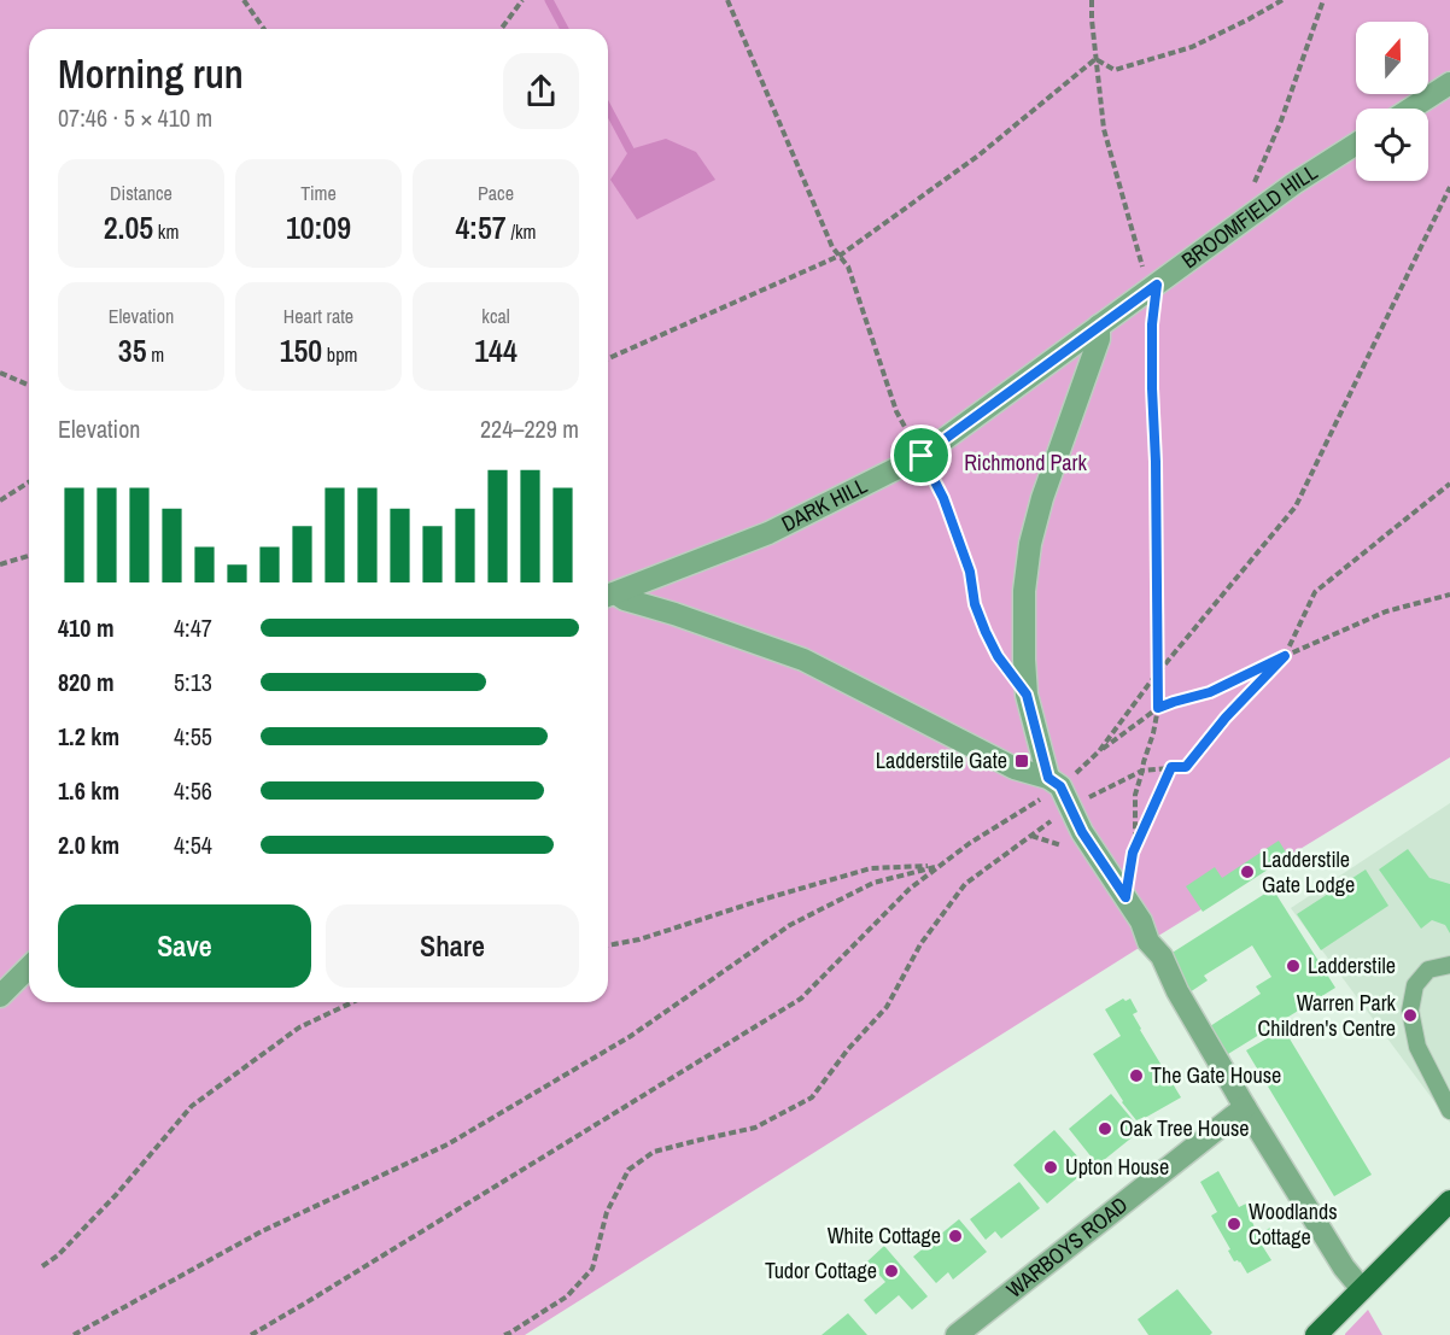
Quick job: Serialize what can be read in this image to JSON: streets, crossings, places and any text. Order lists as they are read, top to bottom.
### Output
{
  "streets": {
    "street": ["BROOMFIELD HILL", "DARK HILL", "WARBOYS ROAD"]
  },
  "crossings": [
    ["BROOMFIELD HILL", "DARK HILL"]
  ],
  "parks": ["Richmond Park"],
  "places": {
    "transit": ["Ladderstile Gate"],
    "other": [
      "Ladderstile Gate Lodge",
      "Ladderstile",
      "Warren Park Children's Centre",
      "The Gate House",
      "Oak Tree House",
      "Upton House",
      "Woodlands Cottage",
      "White Cottage",
      "Tudor Cottage"
    ]
  },
  "north": "top",
  "page": {
    "heading": ["Morning run", "07:46 · 5 × 410 m"],
    "stats": [
      ["Distance", "2.05 km"],
      ["Time", "10:09"],
      ["Pace", "4:57 /km"],
      ["Elevation", "35 m"],
      ["Heart rate", "150 bpm"],
      ["kcal", "144"]
    ],
    "chart": ["Elevation", "224–229 m"],
    "list": [
      {
        "name": "410 m",
        "note": "4:47"
      },
      {
        "name": "820 m",
        "note": "5:13"
      },
      {
        "name": "1.2 km",
        "note": "4:55"
      },
      {
        "name": "1.6 km",
        "note": "4:56"
      },
      {
        "name": "2.0 km",
        "note": "4:54"
      }
    ],
    "buttons": ["Save", "Share"]
  }
}
